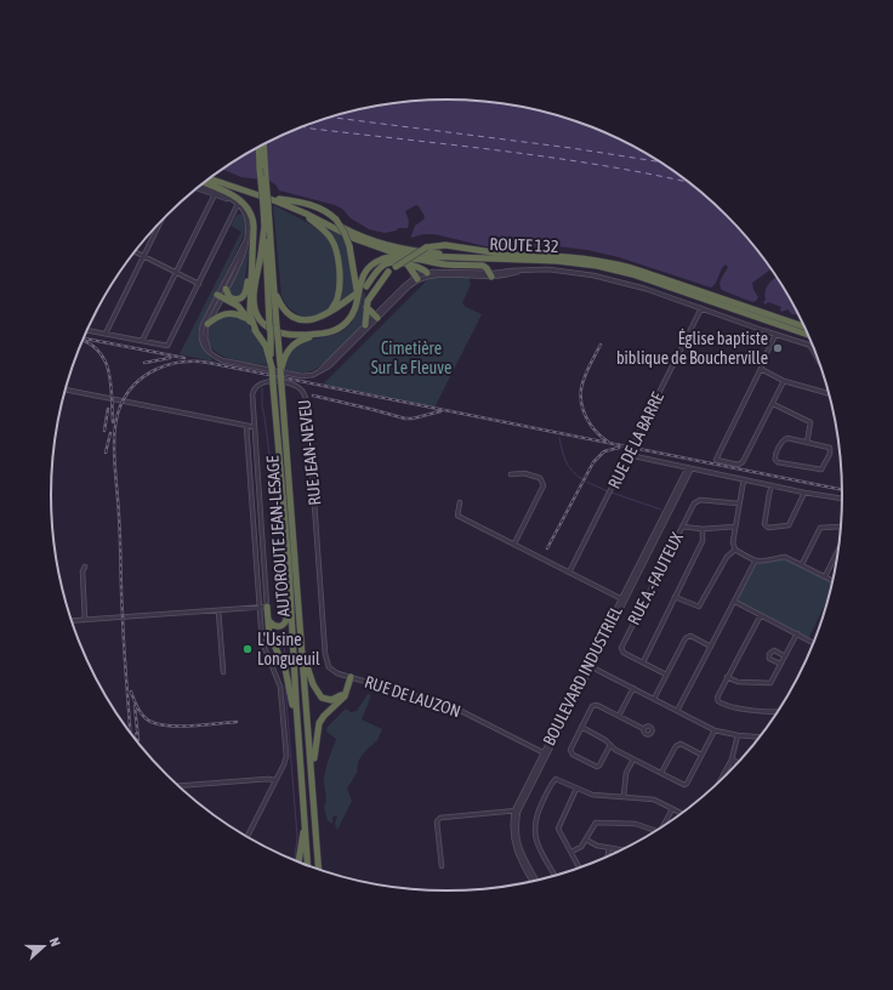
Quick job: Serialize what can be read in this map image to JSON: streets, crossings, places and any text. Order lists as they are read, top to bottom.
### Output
{
  "streets": {
    "highway": ["ROUTE 132", "AUTOROUTE JEAN-LESAGE"],
    "street": [
      "RUE DE LA BARRE",
      "RUE JEAN-NEVEU",
      "RUE A.-FAUTEUX",
      "BOULEVARD INDUSTRIEL",
      "RUE DE LAUZON"
    ]
  },
  "crossings": [
    ["RUE JEAN-NEVEU", "RUE DE LAUZON"],
    ["BOULEVARD INDUSTRIEL", "RUE DE LAUZON"]
  ],
  "parks": ["Cimetière Sur Le Fleuve"],
  "places": ["Église baptiste biblique de Boucherville", "L'Usine Longueuil"],
  "north": "right"
}
